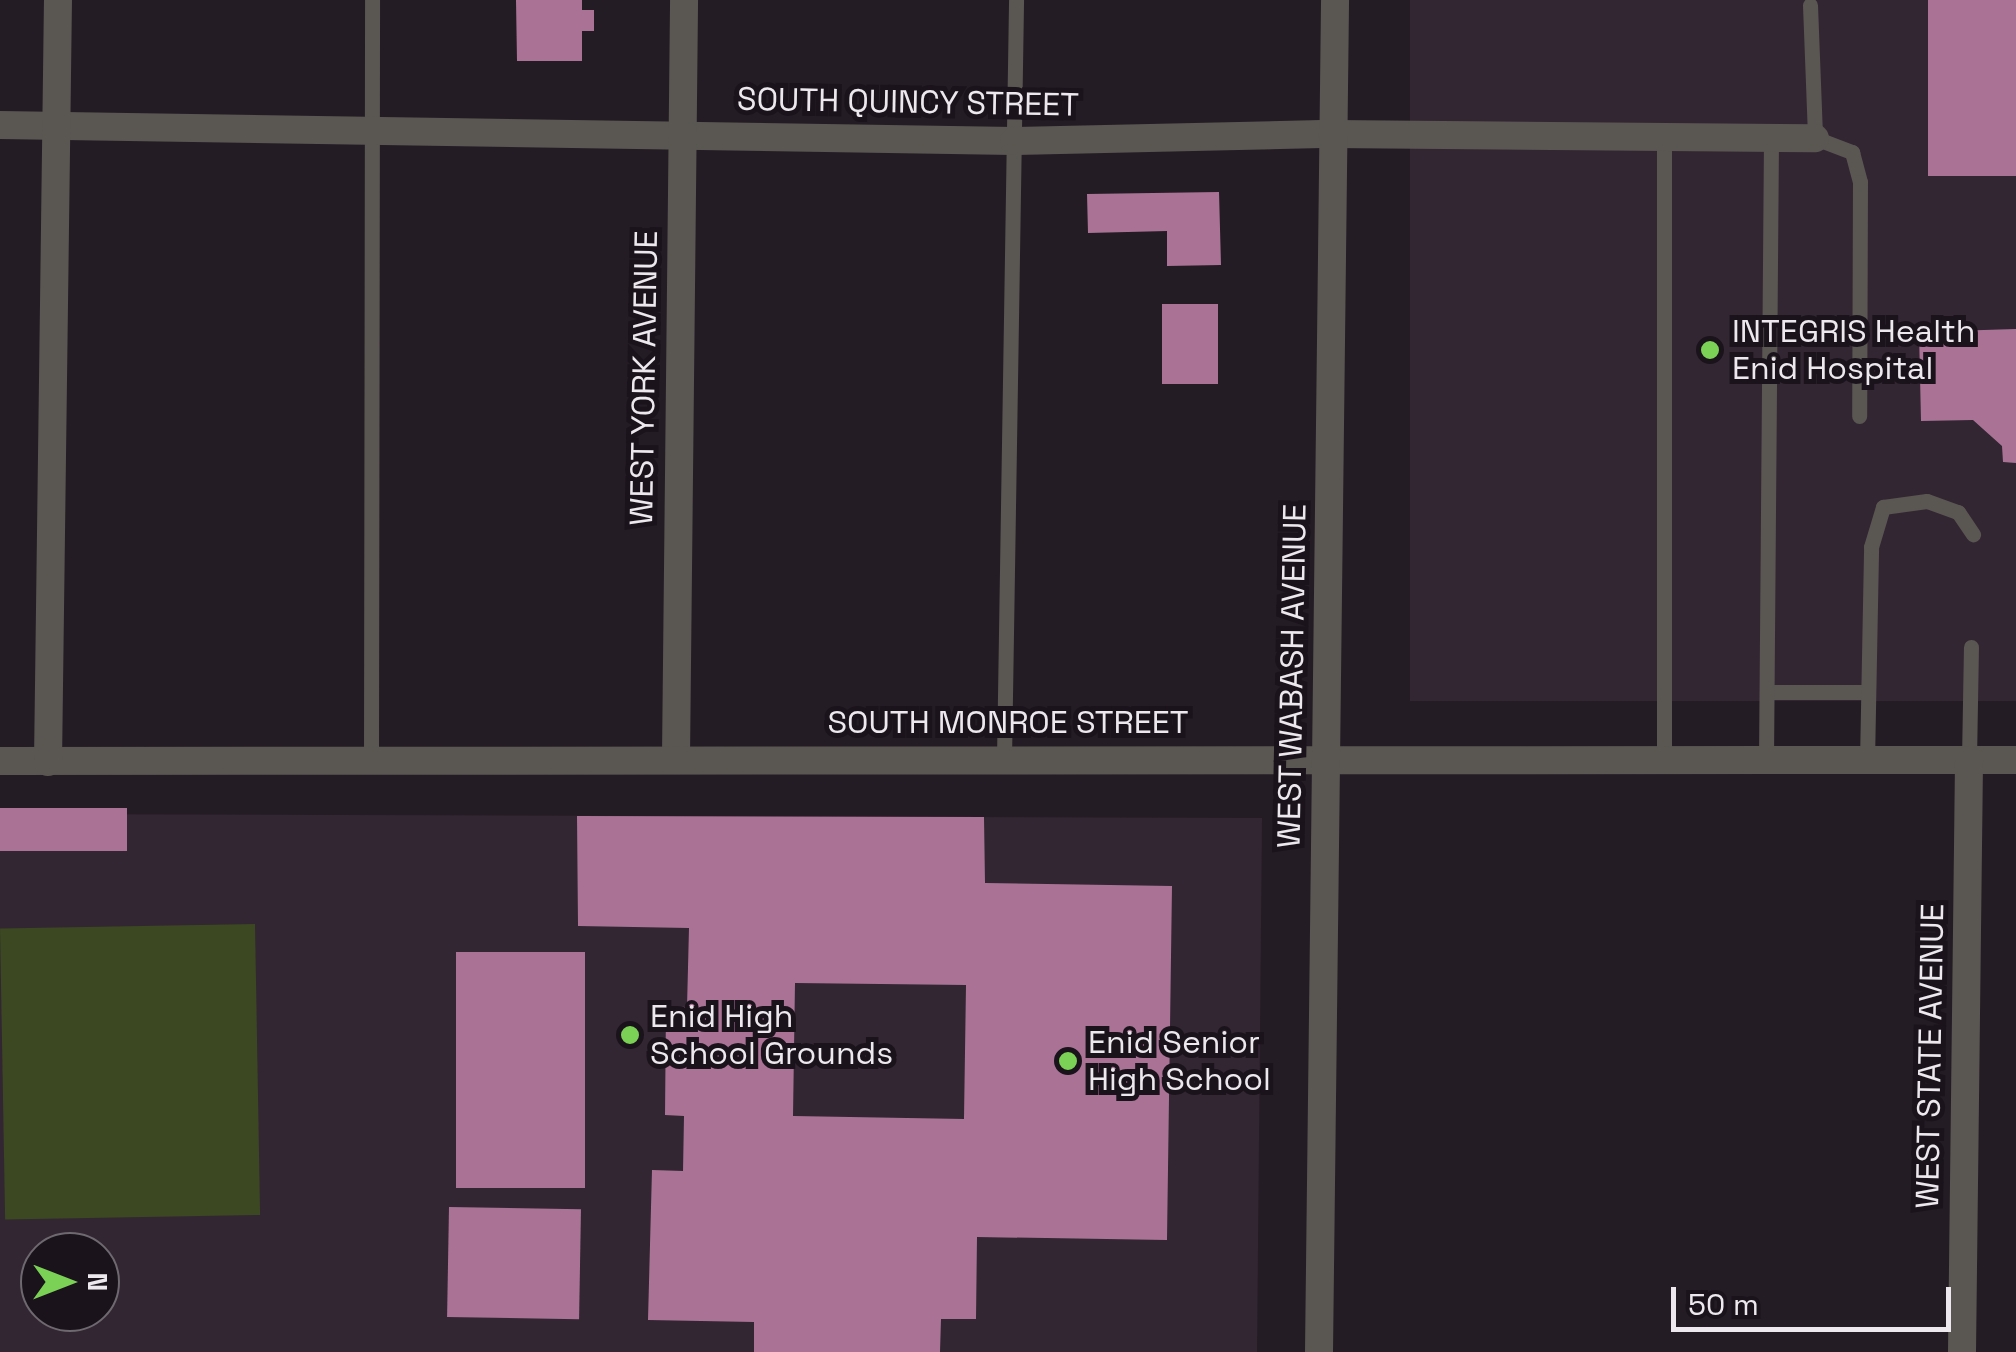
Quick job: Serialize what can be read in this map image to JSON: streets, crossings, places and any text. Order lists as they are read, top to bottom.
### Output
{
  "streets": {
    "street": [
      "SOUTH QUINCY STREET",
      "WEST YORK AVENUE",
      "WEST WABASH AVENUE",
      "SOUTH MONROE STREET",
      "WEST STATE AVENUE"
    ]
  },
  "crossings": [
    ["SOUTH QUINCY STREET", "WEST YORK AVENUE"],
    ["SOUTH QUINCY STREET", "WEST WABASH AVENUE"],
    ["WEST YORK AVENUE", "SOUTH MONROE STREET"],
    ["WEST WABASH AVENUE", "SOUTH MONROE STREET"],
    ["SOUTH MONROE STREET", "WEST STATE AVENUE"]
  ],
  "places": ["INTEGRIS Health Enid Hospital", "Enid High School Grounds", "Enid Senior High School"],
  "scale_bar": "50 m",
  "north": "right"
}
